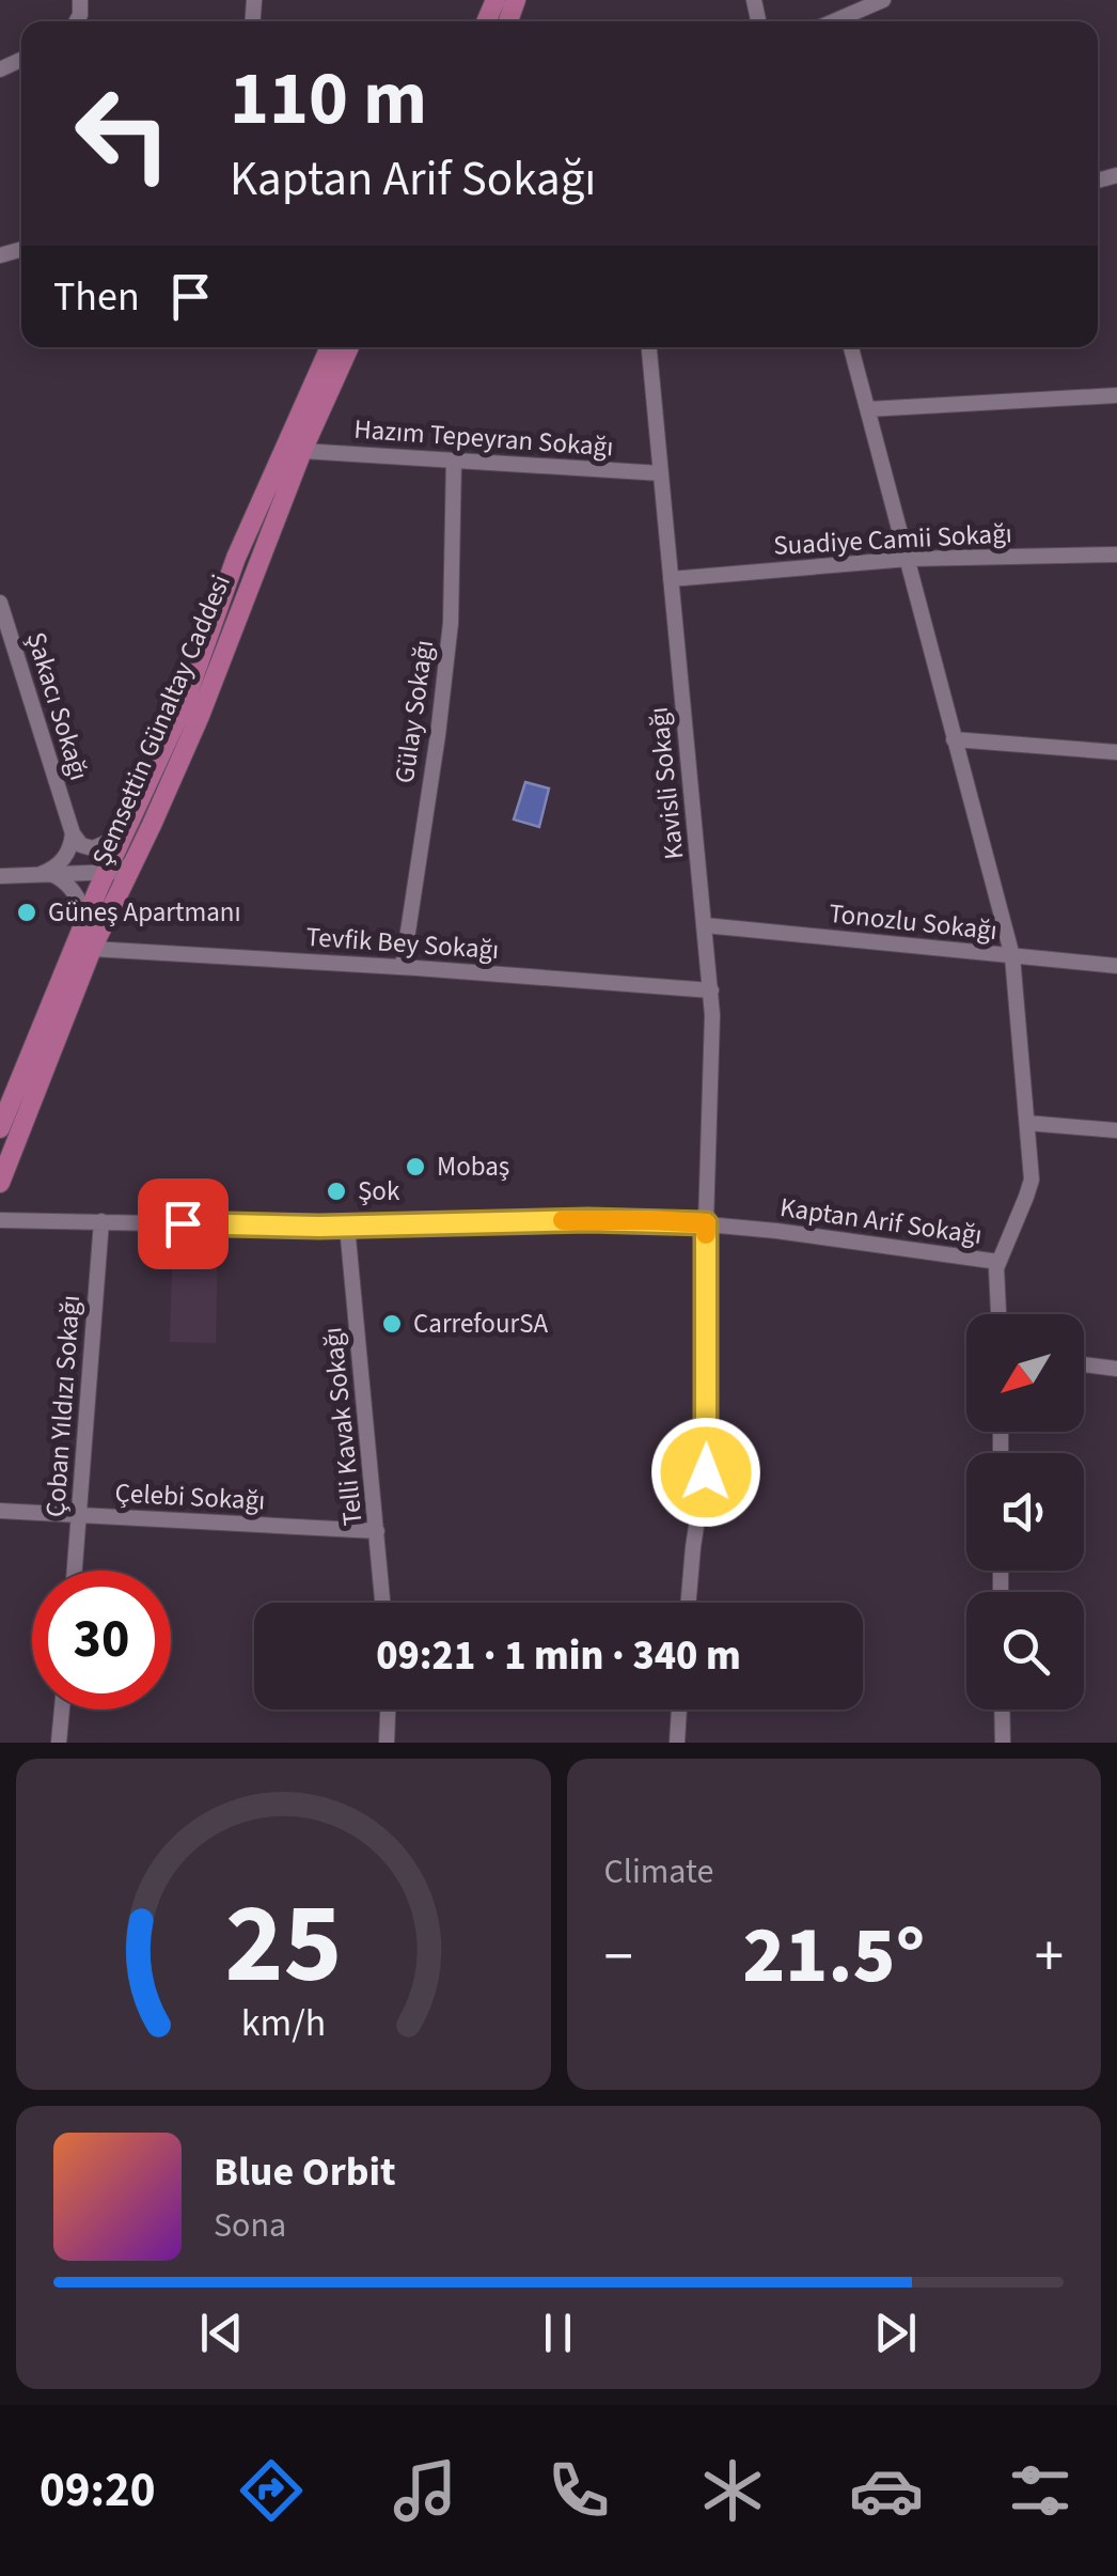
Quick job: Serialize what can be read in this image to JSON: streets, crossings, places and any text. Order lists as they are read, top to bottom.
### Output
{
  "streets": {
    "main road": ["Şemsettin Günaltay Caddesi"],
    "street": [
      "Hazım Tepeyran Sokağı",
      "Suadiye Camii Sokağı",
      "Şakacı Sokağı",
      "Gülay Sokağı",
      "Kavisli Sokağı",
      "Tonozlu Sokağı",
      "Tevfik Bey Sokağı",
      "Kaptan Arif Sokağı",
      "Çoban Yıldızı Sokağı",
      "Telli Kavak Sokağı",
      "Çelebi Sokağı"
    ]
  },
  "crossings": [
    ["Hazım Tepeyran Sokağı", "Gülay Sokağı"],
    ["Hazım Tepeyran Sokağı", "Şemsettin Günaltay Caddesi"],
    ["Hazım Tepeyran Sokağı", "Kavisli Sokağı"],
    ["Suadiye Camii Sokağı", "Kavisli Sokağı"],
    ["Suadiye Camii Sokağı", "Kaptan Arif Sokağı"],
    ["Gülay Sokağı", "Tevfik Bey Sokağı"],
    ["Şemsettin Günaltay Caddesi", "Tevfik Bey Sokağı"],
    ["Kavisli Sokağı", "Tonozlu Sokağı"],
    ["Kavisli Sokağı", "Tevfik Bey Sokağı"],
    ["Kavisli Sokağı", "Kaptan Arif Sokağı"],
    ["Tonozlu Sokağı", "Kaptan Arif Sokağı"],
    ["Kaptan Arif Sokağı", "Çoban Yıldızı Sokağı"],
    ["Kaptan Arif Sokağı", "Telli Kavak Sokağı"],
    ["Çoban Yıldızı Sokağı", "Çelebi Sokağı"],
    ["Telli Kavak Sokağı", "Çelebi Sokağı"]
  ],
  "places": [
    "Güneş Apartmanı",
    "Mobaş",
    "Şok",
    "CarrefourSA"
  ],
  "north": "bottom left",
  "page": {
    "turn": ["110 m", "Kaptan Arif Sokağı"],
    "then": "Then",
    "limit": "30",
    "trip": "09:21 · 1 min · 340 m",
    "tile": "Climate",
    "heat": ["−", "21.5°", "+"],
    "song": ["Blue Orbit", "Sona"],
    "tabs": "09:20",
    "gauge": ["25", "km/h"]
  }
}
